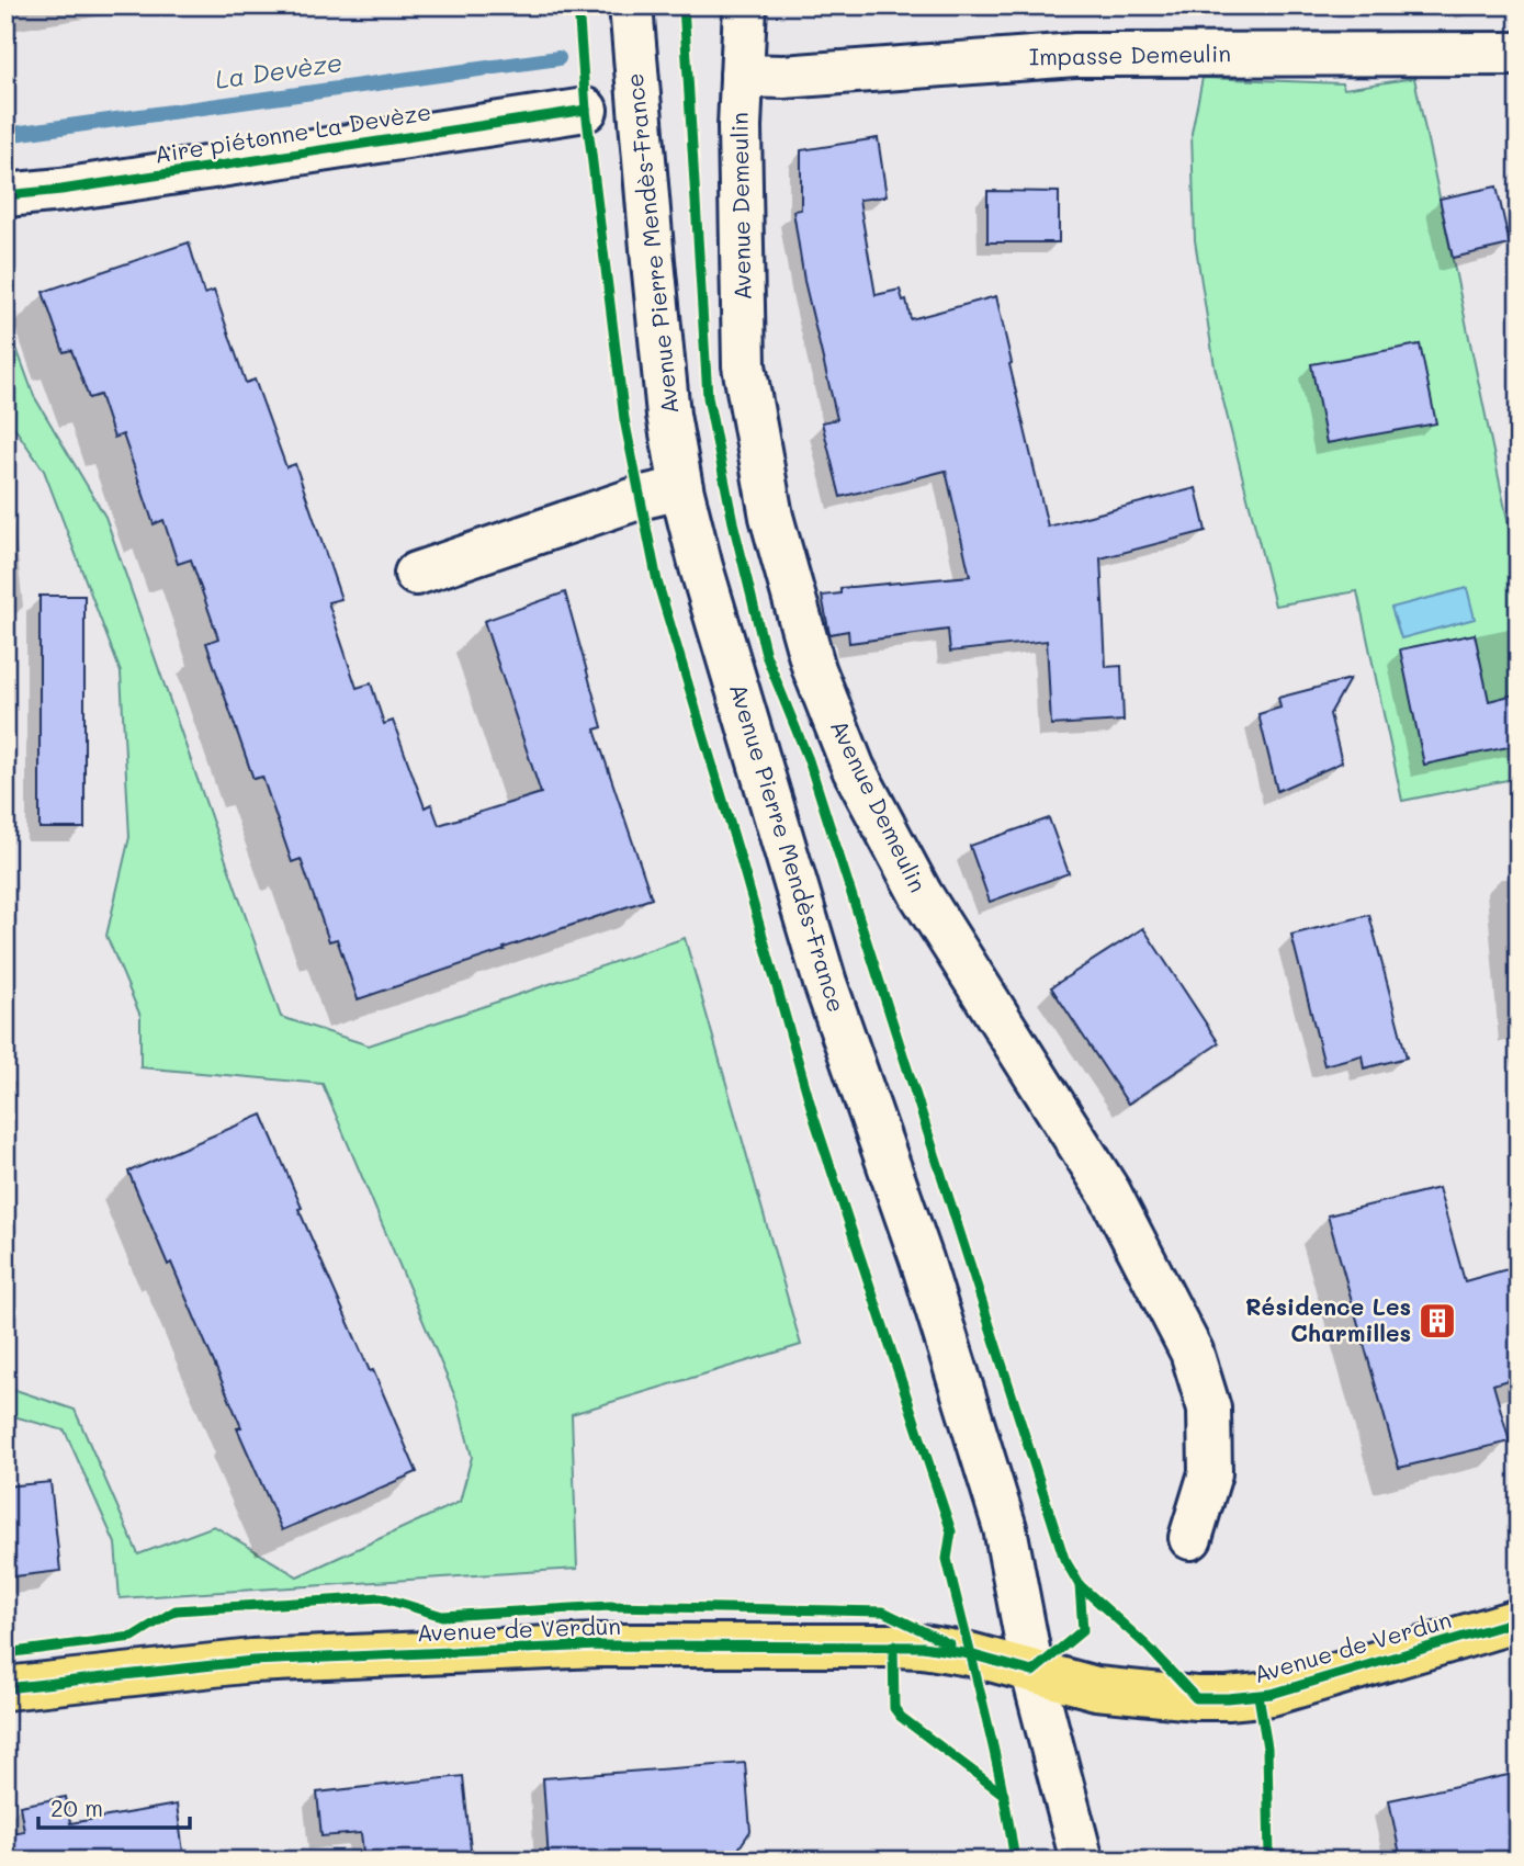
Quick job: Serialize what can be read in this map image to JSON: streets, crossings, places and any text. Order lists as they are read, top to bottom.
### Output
{
  "streets": {
    "main road": ["Avenue de Verdun"],
    "street": [
      "Impasse Demeulin",
      "Aire piétonne La Devèze",
      "Avenue Demeulin",
      "Avenue Pierre Mendès-France"
    ]
  },
  "crossings": [
    ["Impasse Demeulin", "Avenue Demeulin"],
    ["Avenue Pierre Mendès-France", "Avenue de Verdun"]
  ],
  "water": ["La Devèze"],
  "places": {
    "building": ["Résidence Les Charmilles"]
  },
  "scale_bar": "20 m"
}
